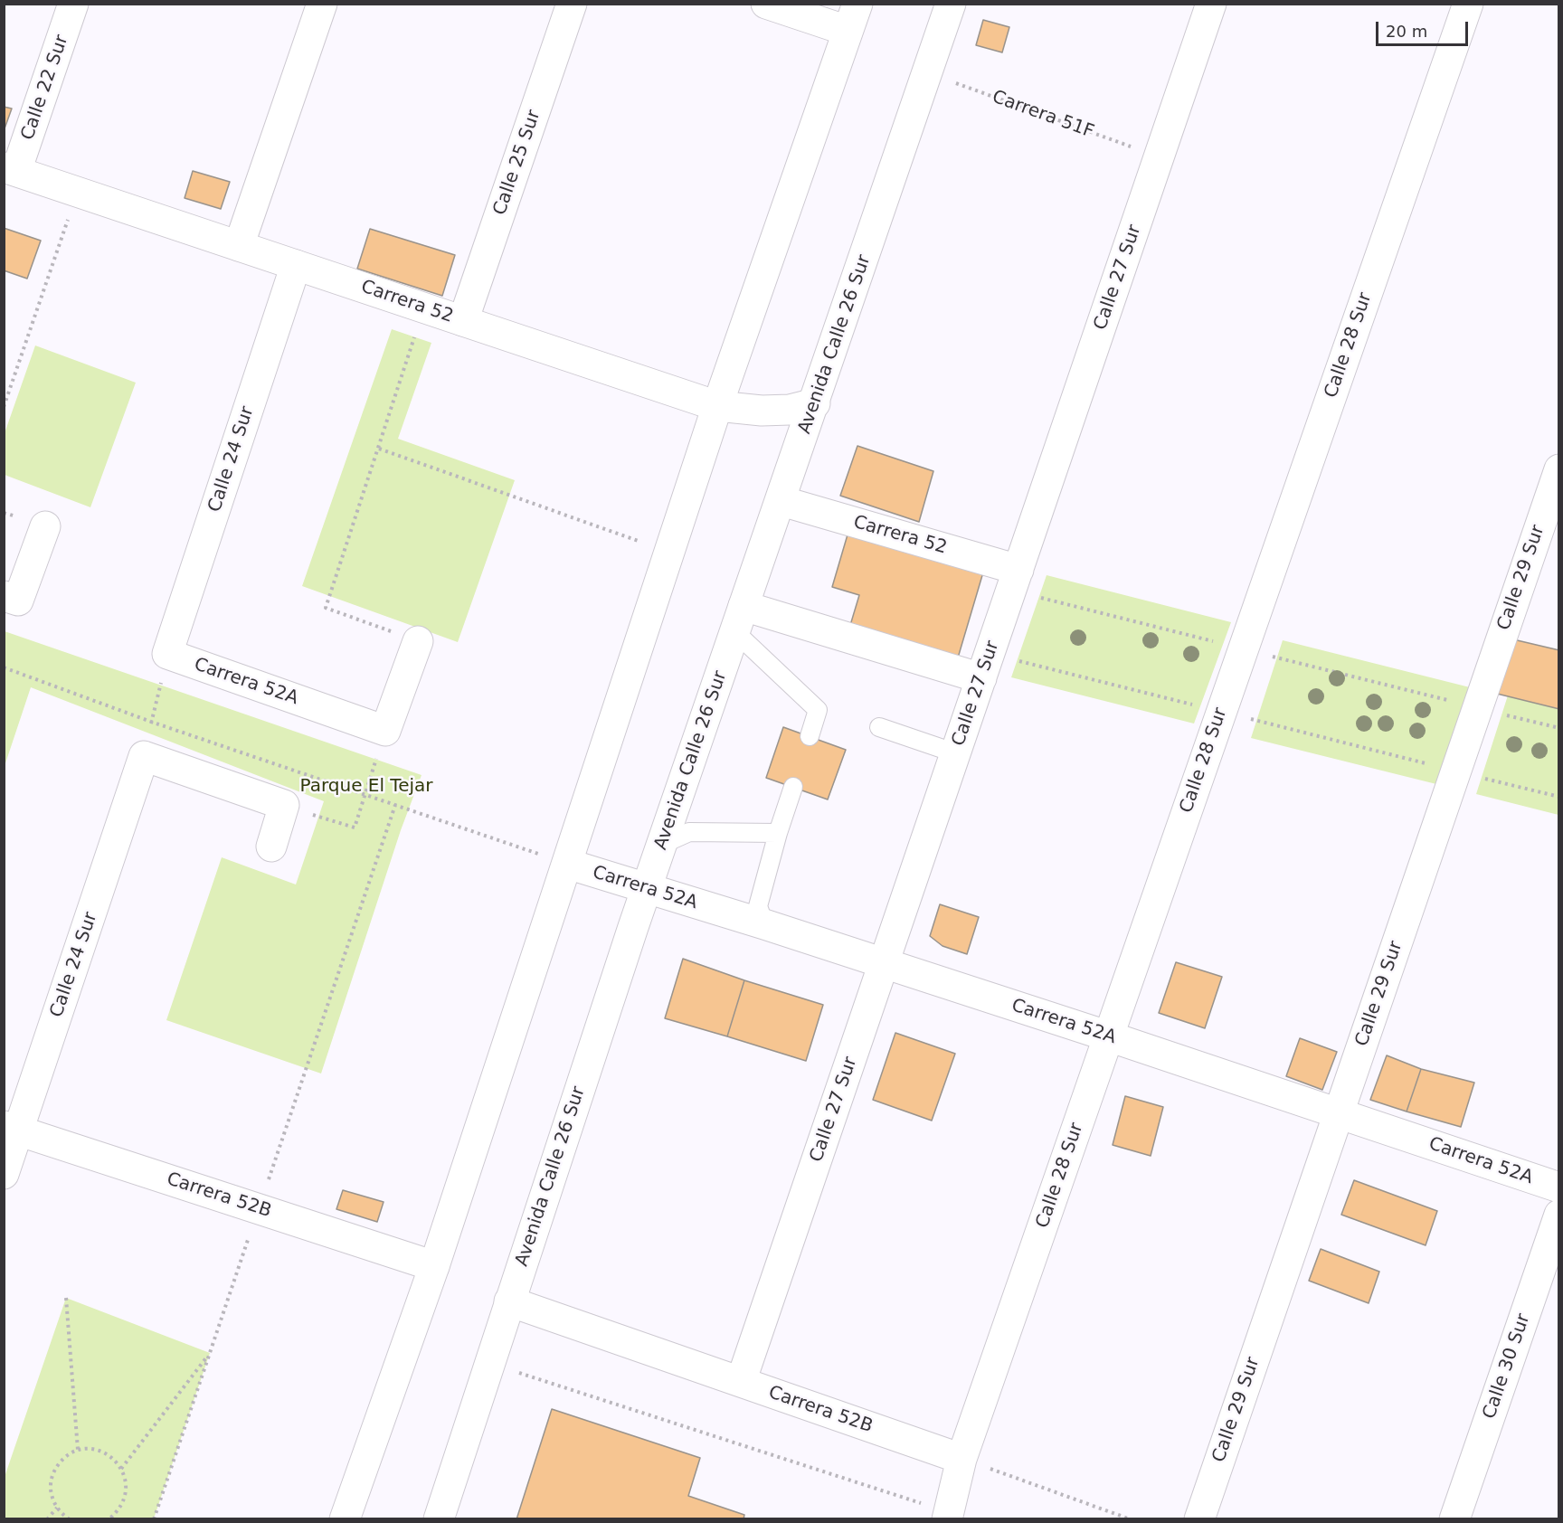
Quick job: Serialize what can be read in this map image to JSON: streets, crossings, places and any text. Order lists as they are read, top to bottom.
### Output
{
  "streets": {
    "street": [
      "Calle 22 Sur",
      "Calle 25 Sur",
      "Calle 27 Sur",
      "Carrera 52",
      "Avenida Calle 26 Sur",
      "Calle 28 Sur",
      "Calle 24 Sur",
      "Calle 29 Sur",
      "Carrera 52A",
      "Carrera 52B",
      "Calle 30 Sur"
    ],
    "path": ["Carrera 51F"]
  },
  "crossings": [
    ["Calle 22 Sur", "Carrera 52"],
    ["Carrera 51F", "Calle 27 Sur"],
    ["Carrera 51F", "Avenida Calle 26 Sur"],
    ["Calle 25 Sur", "Carrera 52"],
    ["Calle 27 Sur", "Carrera 52"],
    ["Calle 27 Sur", "Carrera 52A"],
    ["Calle 27 Sur", "Carrera 52B"],
    ["Carrera 52", "Avenida Calle 26 Sur"],
    ["Carrera 52", "Calle 24 Sur"],
    ["Avenida Calle 26 Sur", "Carrera 52A"],
    ["Avenida Calle 26 Sur", "Carrera 52B"],
    ["Calle 28 Sur", "Carrera 52A"],
    ["Calle 28 Sur", "Carrera 52B"],
    ["Calle 24 Sur", "Carrera 52A"],
    ["Calle 24 Sur", "Carrera 52B"],
    ["Calle 29 Sur", "Carrera 52A"]
  ],
  "parks": ["Parque El Tejar"],
  "scale_bar": "20 m"
}
